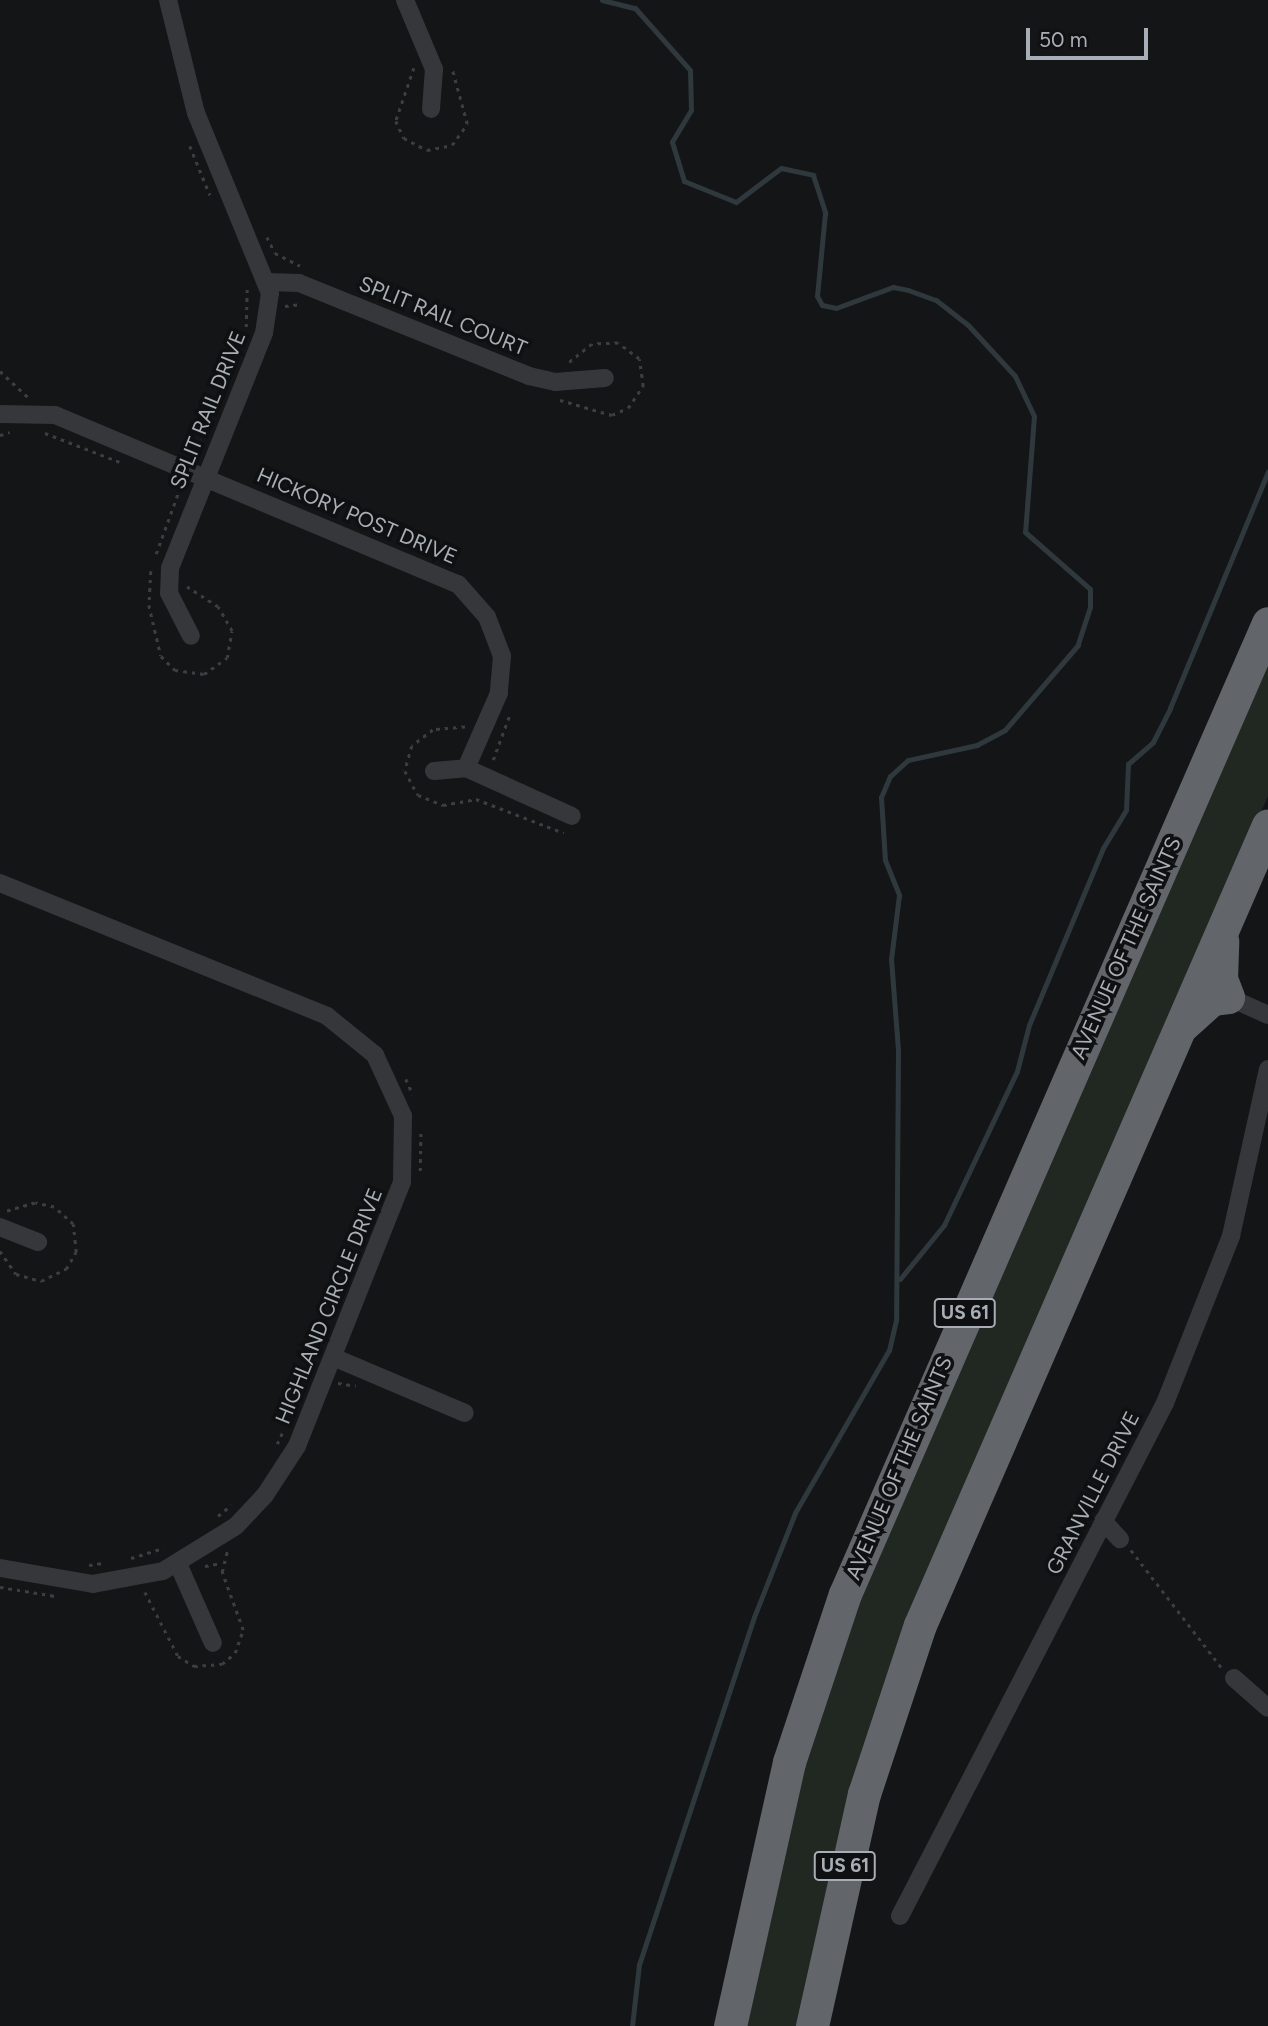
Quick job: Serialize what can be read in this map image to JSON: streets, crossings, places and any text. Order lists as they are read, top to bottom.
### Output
{
  "streets": {
    "highway": ["AVENUE OF THE SAINTS", "US 61"],
    "street": [
      "SPLIT RAIL COURT",
      "SPLIT RAIL DRIVE",
      "HICKORY POST DRIVE",
      "HIGHLAND CIRCLE DRIVE",
      "GRANVILLE DRIVE"
    ]
  },
  "crossings": [
    ["SPLIT RAIL COURT", "SPLIT RAIL DRIVE"],
    ["SPLIT RAIL DRIVE", "HICKORY POST DRIVE"]
  ],
  "scale_bar": "50 m"
}
